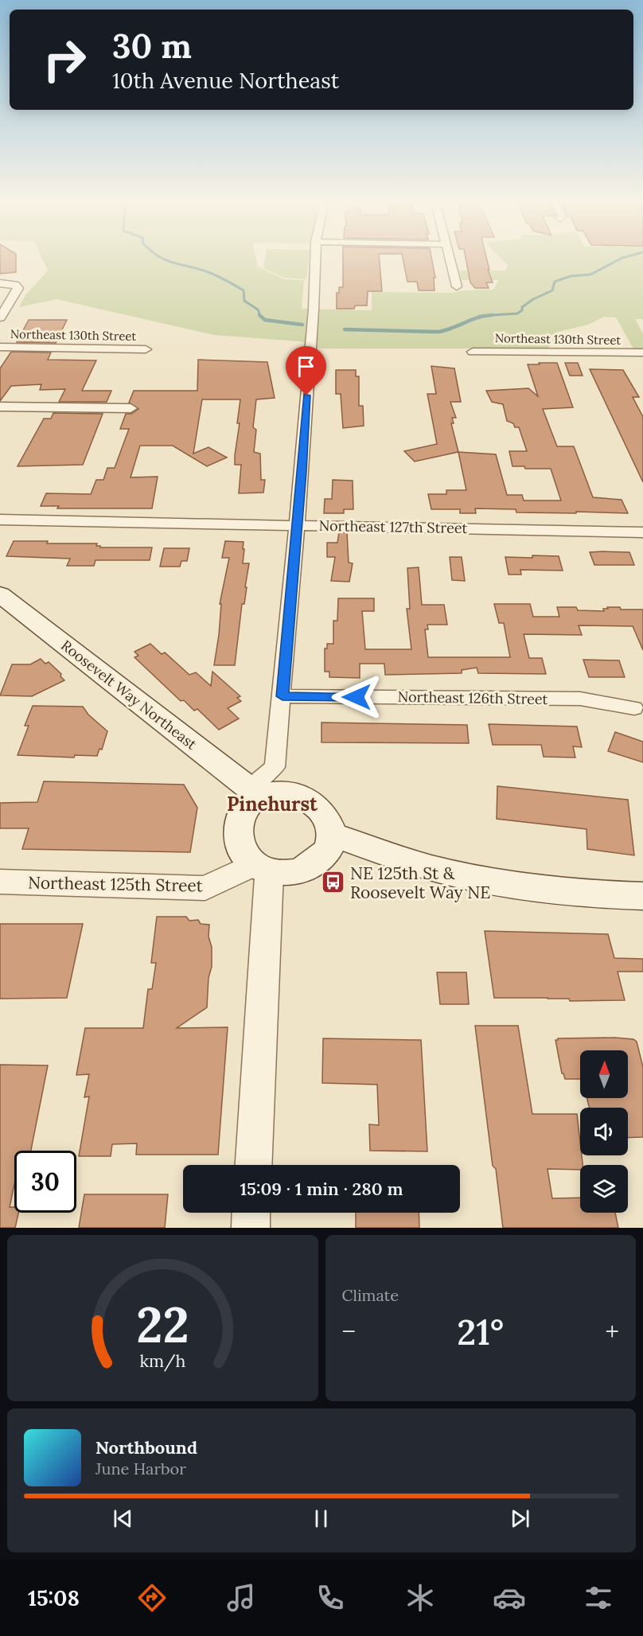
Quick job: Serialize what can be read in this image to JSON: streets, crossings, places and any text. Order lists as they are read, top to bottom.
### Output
{
  "streets": {
    "main road": ["Roosevelt Way Northeast"],
    "street": [
      "Northeast 130th Street",
      "Northeast 127th Street",
      "Northeast 126th Street",
      "Northeast 125th Street"
    ]
  },
  "crossings": [
    ["Roosevelt Way Northeast", "Northeast 125th Street"]
  ],
  "districts": ["Pinehurst"],
  "places": {
    "bus stop": ["NE 125th St & Roosevelt Way NE"]
  },
  "north": "top",
  "page": {
    "turn": ["30 m", "10th Avenue Northeast"],
    "limit": "30",
    "trip": "15:09 · 1 min · 280 m",
    "tile": "Climate",
    "heat": ["−", "21°", "+"],
    "song": ["Northbound", "June Harbor"],
    "tabs": "15:08",
    "gauge": ["22", "km/h"]
  }
}
